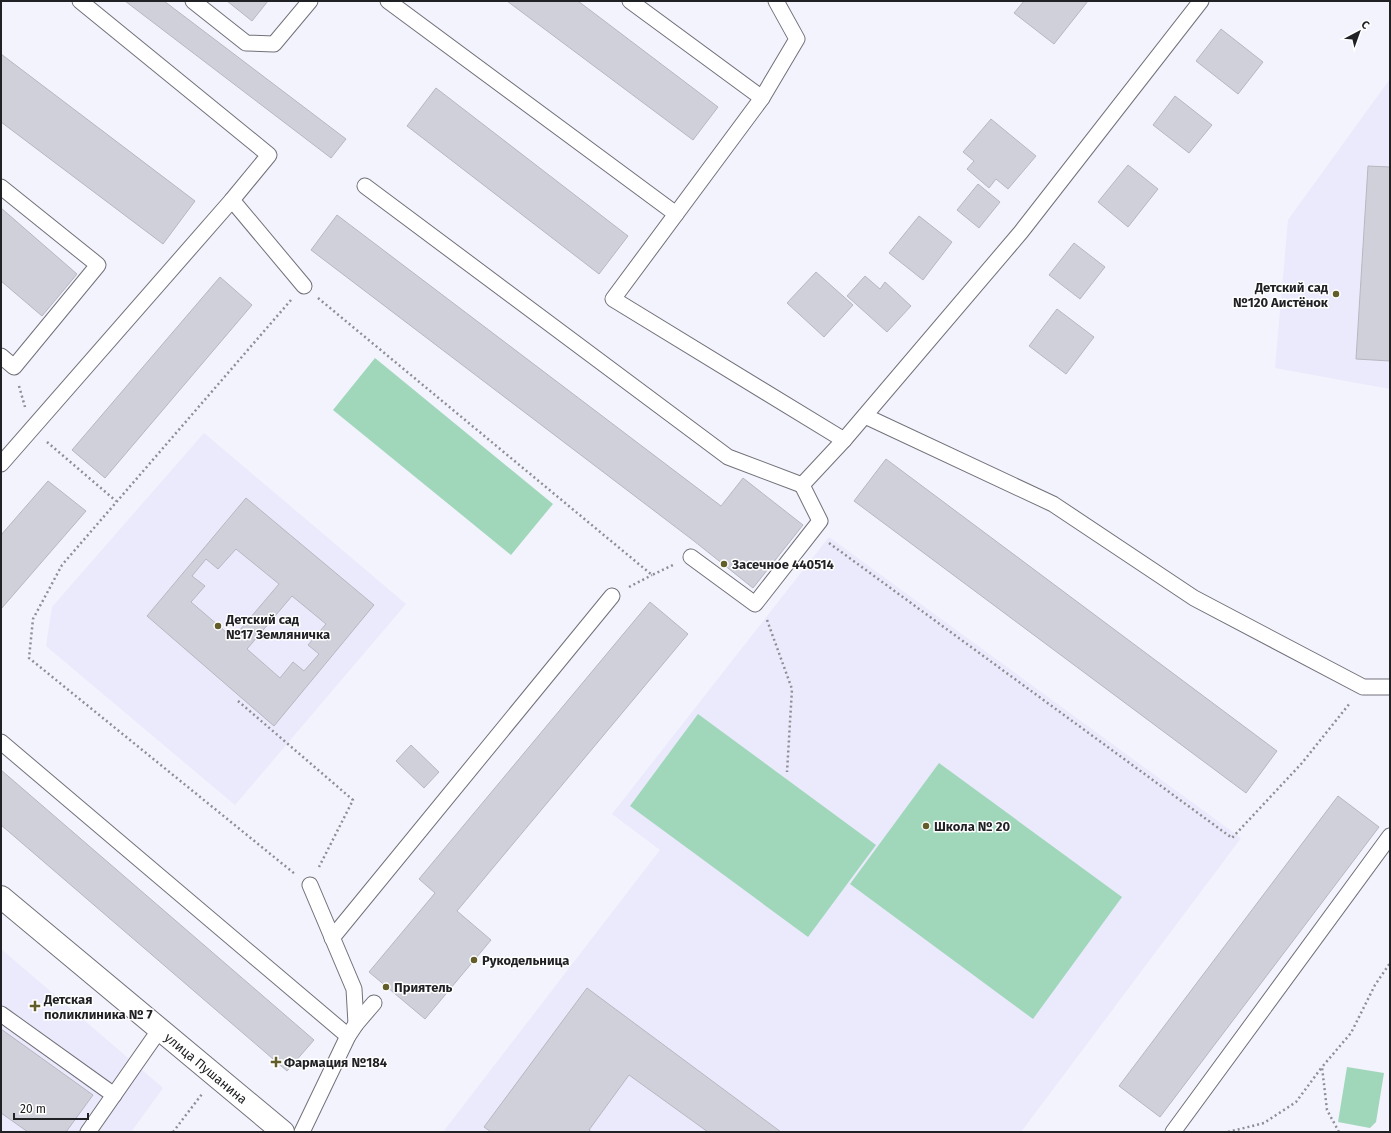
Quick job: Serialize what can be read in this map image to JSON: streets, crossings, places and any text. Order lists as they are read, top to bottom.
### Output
{
  "streets": {
    "street": ["улица Пушанина"]
  },
  "places": {
    "other": [
      "Детский сад №120 Аистёнок",
      "Засечное 440514",
      "Детский сад №17 Земляничка",
      "Школа № 20",
      "Рукодельница",
      "Приятель"
    ],
    "health": ["Детская поликлиника № 7", "Фармация №184"]
  },
  "scale_bar": "20 m",
  "north": "top right"
}
